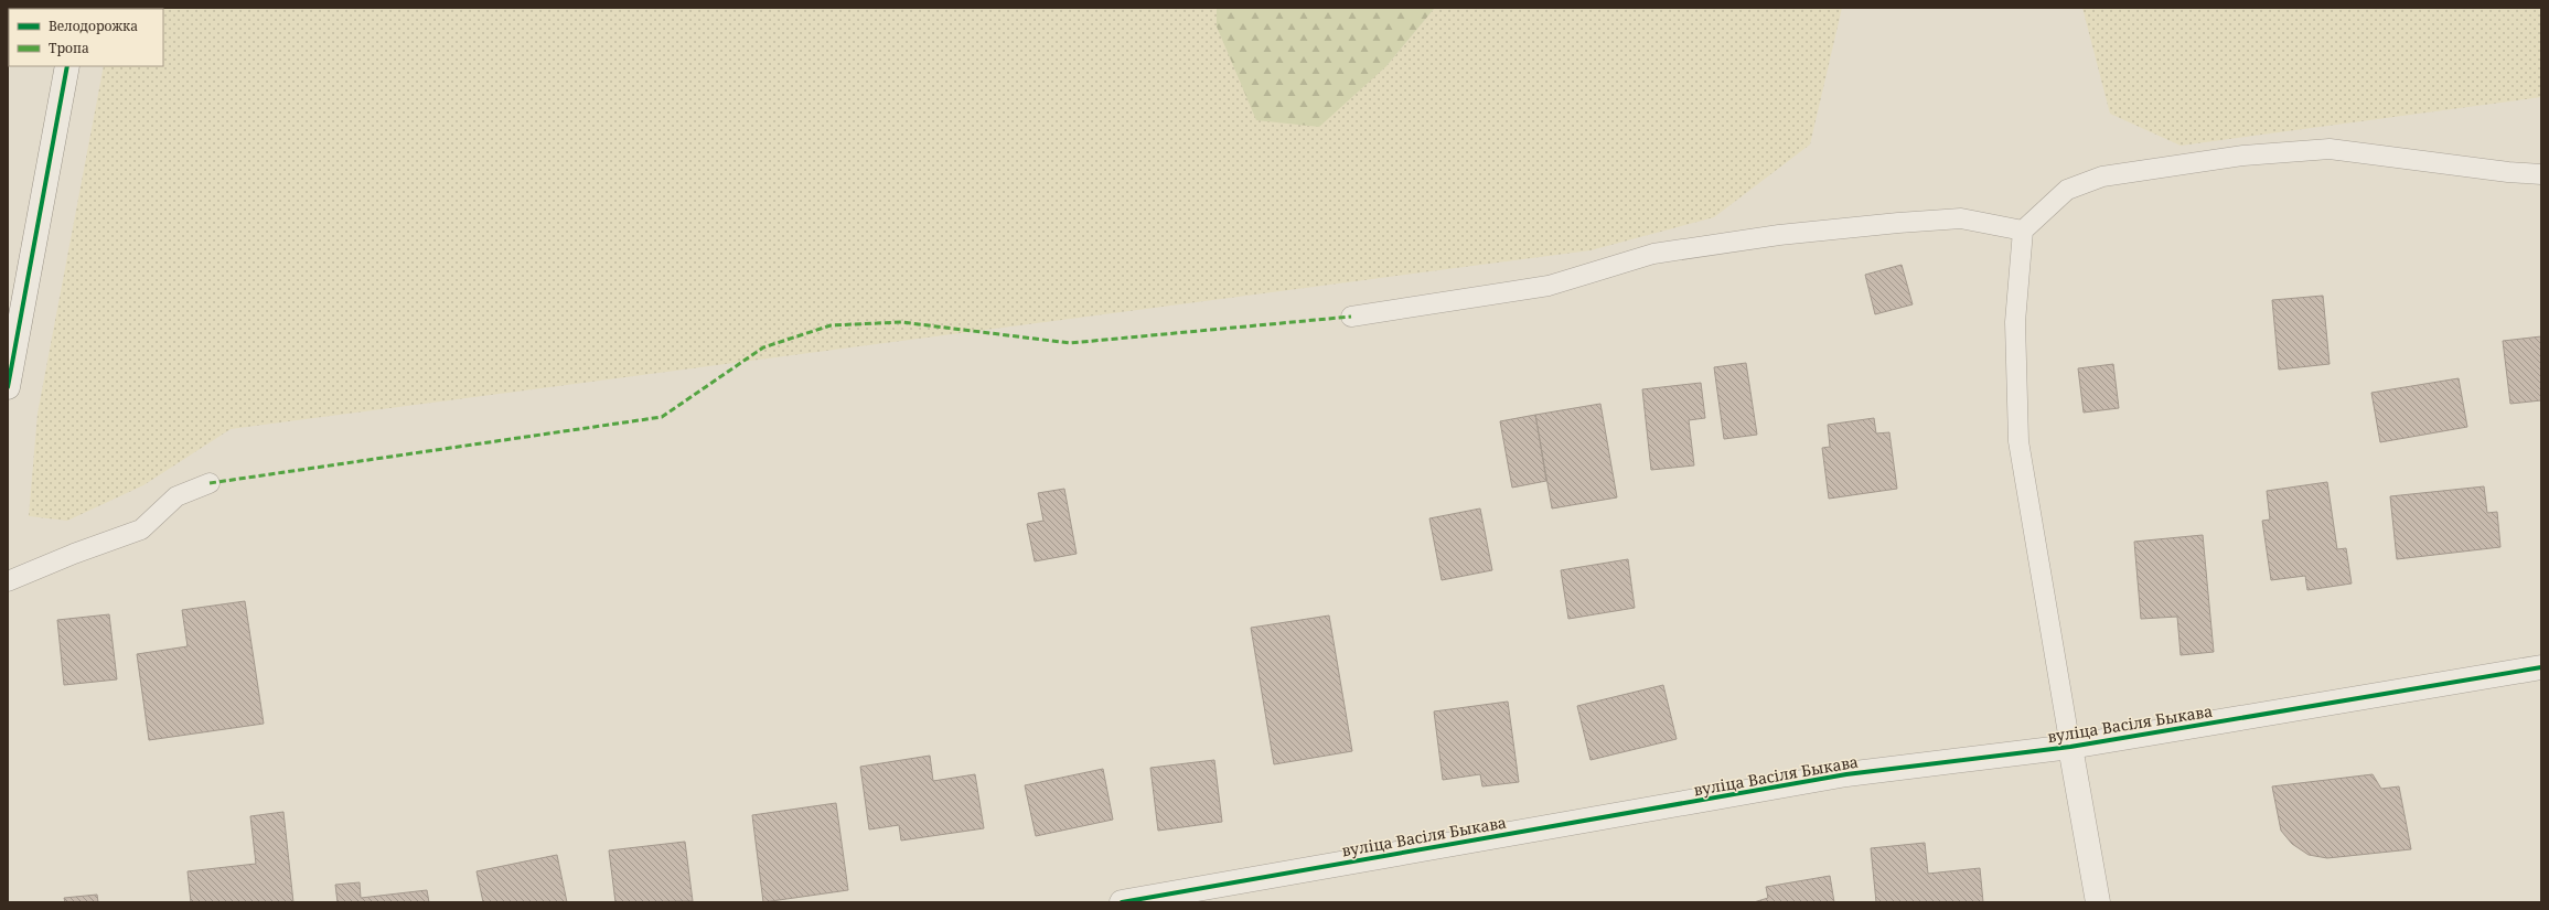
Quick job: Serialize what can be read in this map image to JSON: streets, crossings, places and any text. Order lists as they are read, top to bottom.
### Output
{
  "streets": {
    "street": ["вуліца Васіля Быкава"]
  },
  "legend": ["Велодорожка", "Тропа"]
}
